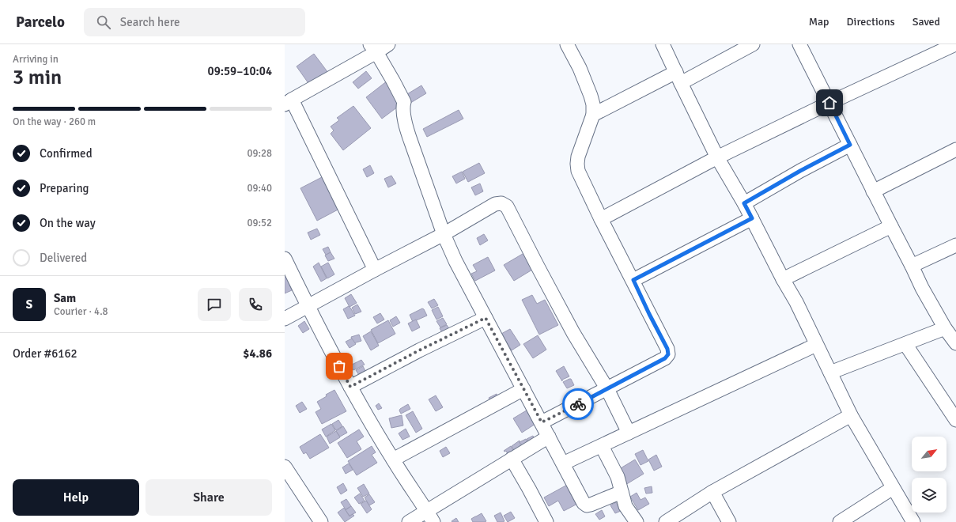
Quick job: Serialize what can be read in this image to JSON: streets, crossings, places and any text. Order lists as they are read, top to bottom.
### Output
{
  "north": "top right",
  "page": {
    "header": "Parcelo",
    "search": "Search here",
    "nav": ["Map", "Directions", "Saved"],
    "heading": ["3 min", "Arriving in", "09:59–10:04"],
    "panel": [
      "Sam",
      "Courier · 4.8",
      "Order #6162",
      "$4.86"
    ],
    "bar": "On the way · 260 m",
    "list": [
      ["Confirmed", "09:28"],
      ["Preparing", "09:40"],
      ["On the way", "09:52"],
      "Delivered"
    ],
    "round": "S",
    "buttons": ["Help", "Share"]
  }
}
